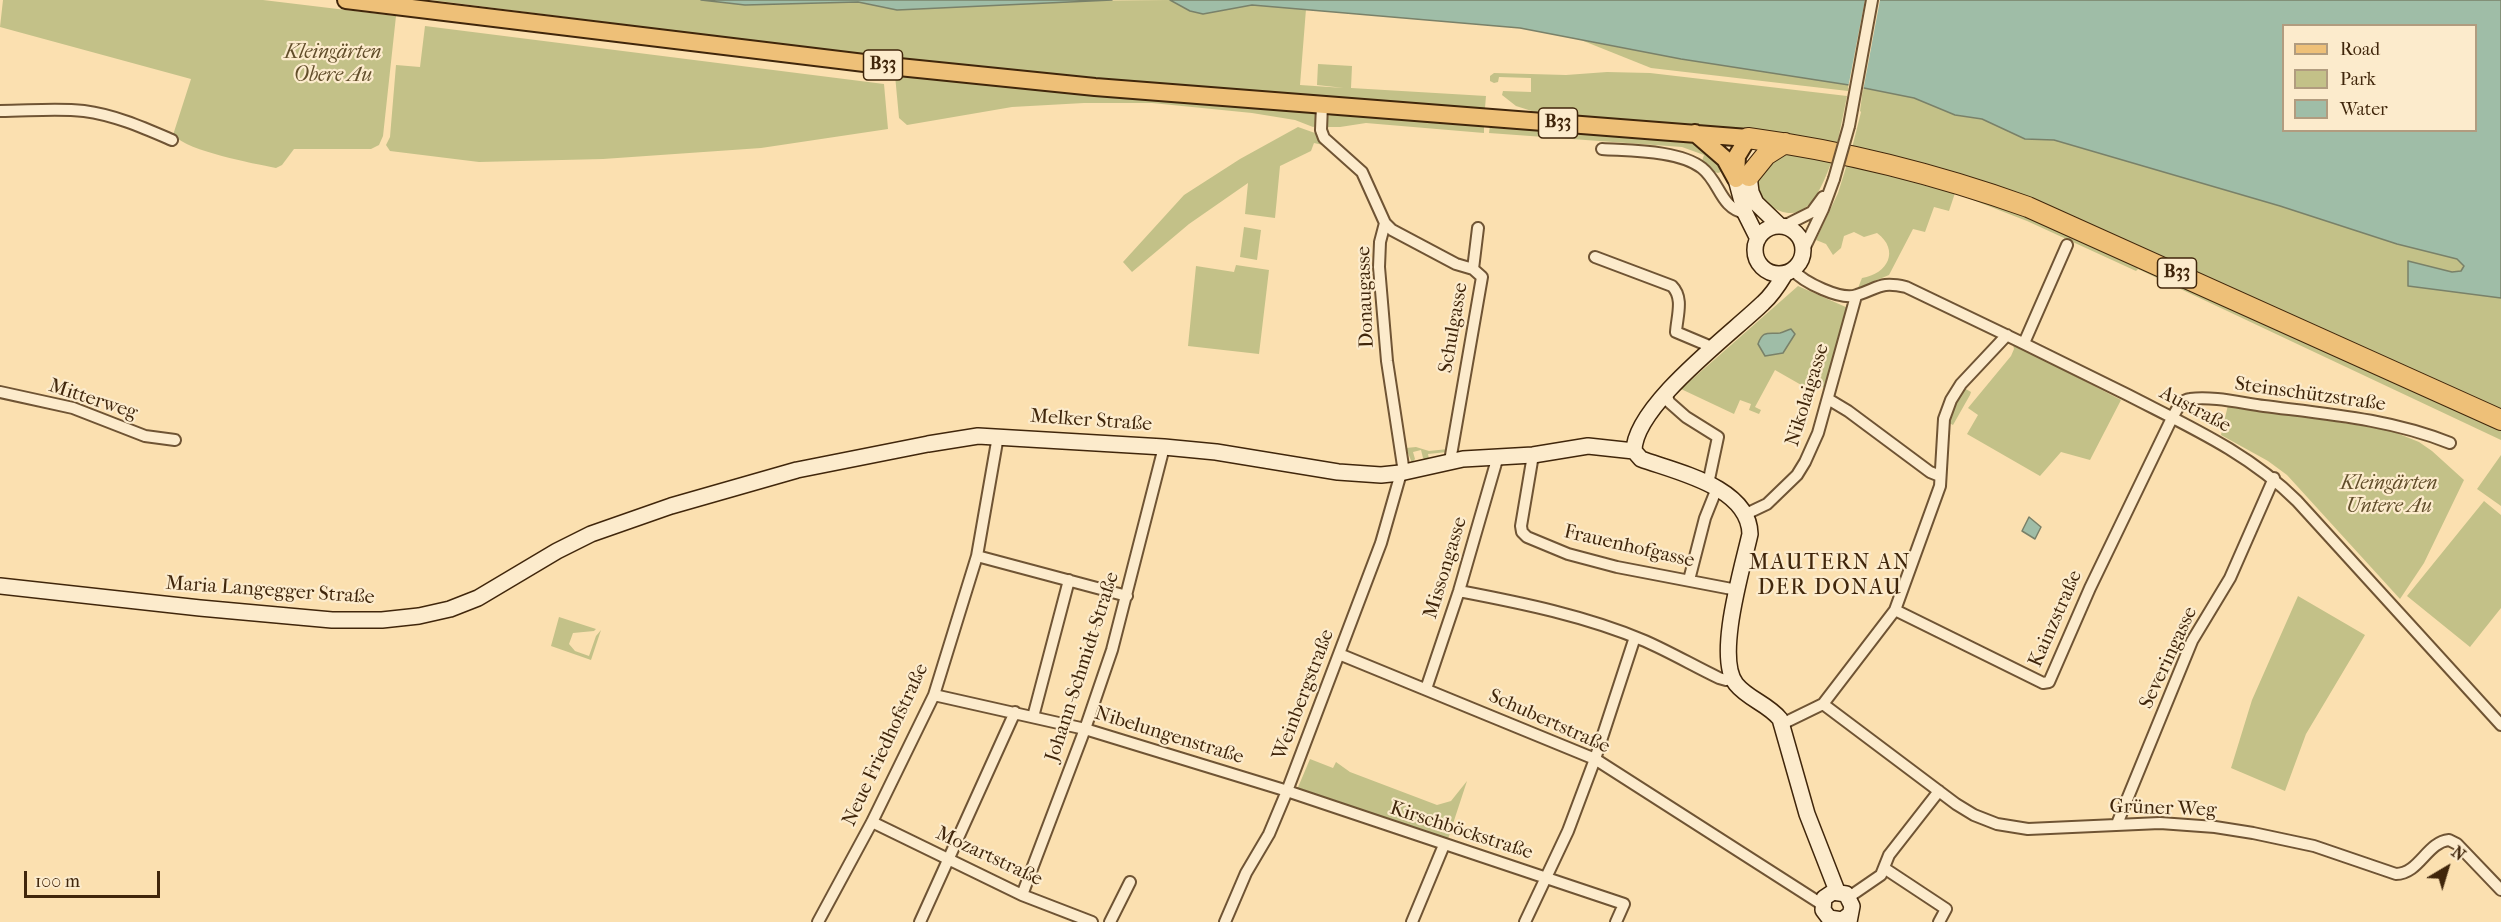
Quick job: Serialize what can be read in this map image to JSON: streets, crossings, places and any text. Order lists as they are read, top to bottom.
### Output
{
  "streets": {
    "highway": ["B33"],
    "street": [
      "Donaugasse",
      "Schulgasse",
      "Nikolaigasse",
      "Steinschützstraße",
      "Mitterweg",
      "Austraße",
      "Melker Straße",
      "Frauenhofgasse",
      "Missongasse",
      "Maria Langegger Straße",
      "Kainzstraße",
      "Severingasse",
      "Johann-Schmidt-Straße",
      "Weinbergstraße",
      "Schubertstraße",
      "Nibelungenstraße",
      "Neue Friedhofstraße",
      "Grüner Weg",
      "Kirschböckstraße",
      "Mozartstraße"
    ]
  },
  "crossings": [
    ["B33", "Donaugasse"],
    ["Donaugasse", "Schulgasse"],
    ["Donaugasse", "Melker Straße"],
    ["Donaugasse", "Weinbergstraße"],
    ["Schulgasse", "Melker Straße"],
    ["Nikolaigasse", "Austraße"],
    ["Steinschützstraße", "Austraße"],
    ["Steinschützstraße", "Kainzstraße"],
    ["Austraße", "Kainzstraße"],
    ["Austraße", "Severingasse"],
    ["Melker Straße", "Frauenhofgasse"],
    ["Melker Straße", "Missongasse"],
    ["Melker Straße", "Maria Langegger Straße"],
    ["Melker Straße", "Johann-Schmidt-Straße"],
    ["Melker Straße", "Weinbergstraße"],
    ["Melker Straße", "Neue Friedhofstraße"],
    ["Missongasse", "Schubertstraße"],
    ["Severingasse", "Grüner Weg"],
    ["Johann-Schmidt-Straße", "Nibelungenstraße"],
    ["Johann-Schmidt-Straße", "Mozartstraße"],
    ["Weinbergstraße", "Schubertstraße"],
    ["Weinbergstraße", "Nibelungenstraße"],
    ["Weinbergstraße", "Kirschböckstraße"],
    ["Nibelungenstraße", "Neue Friedhofstraße"],
    ["Nibelungenstraße", "Kirschböckstraße"],
    ["Neue Friedhofstraße", "Mozartstraße"]
  ],
  "districts": ["MAUTERN AN DER DONAU"],
  "parks": ["Kleingärten Obere Au", "Kleingärten Untere Au"],
  "legend": ["Road", "Park", "Water"],
  "scale_bar": "100 m",
  "north": "top right"
}
